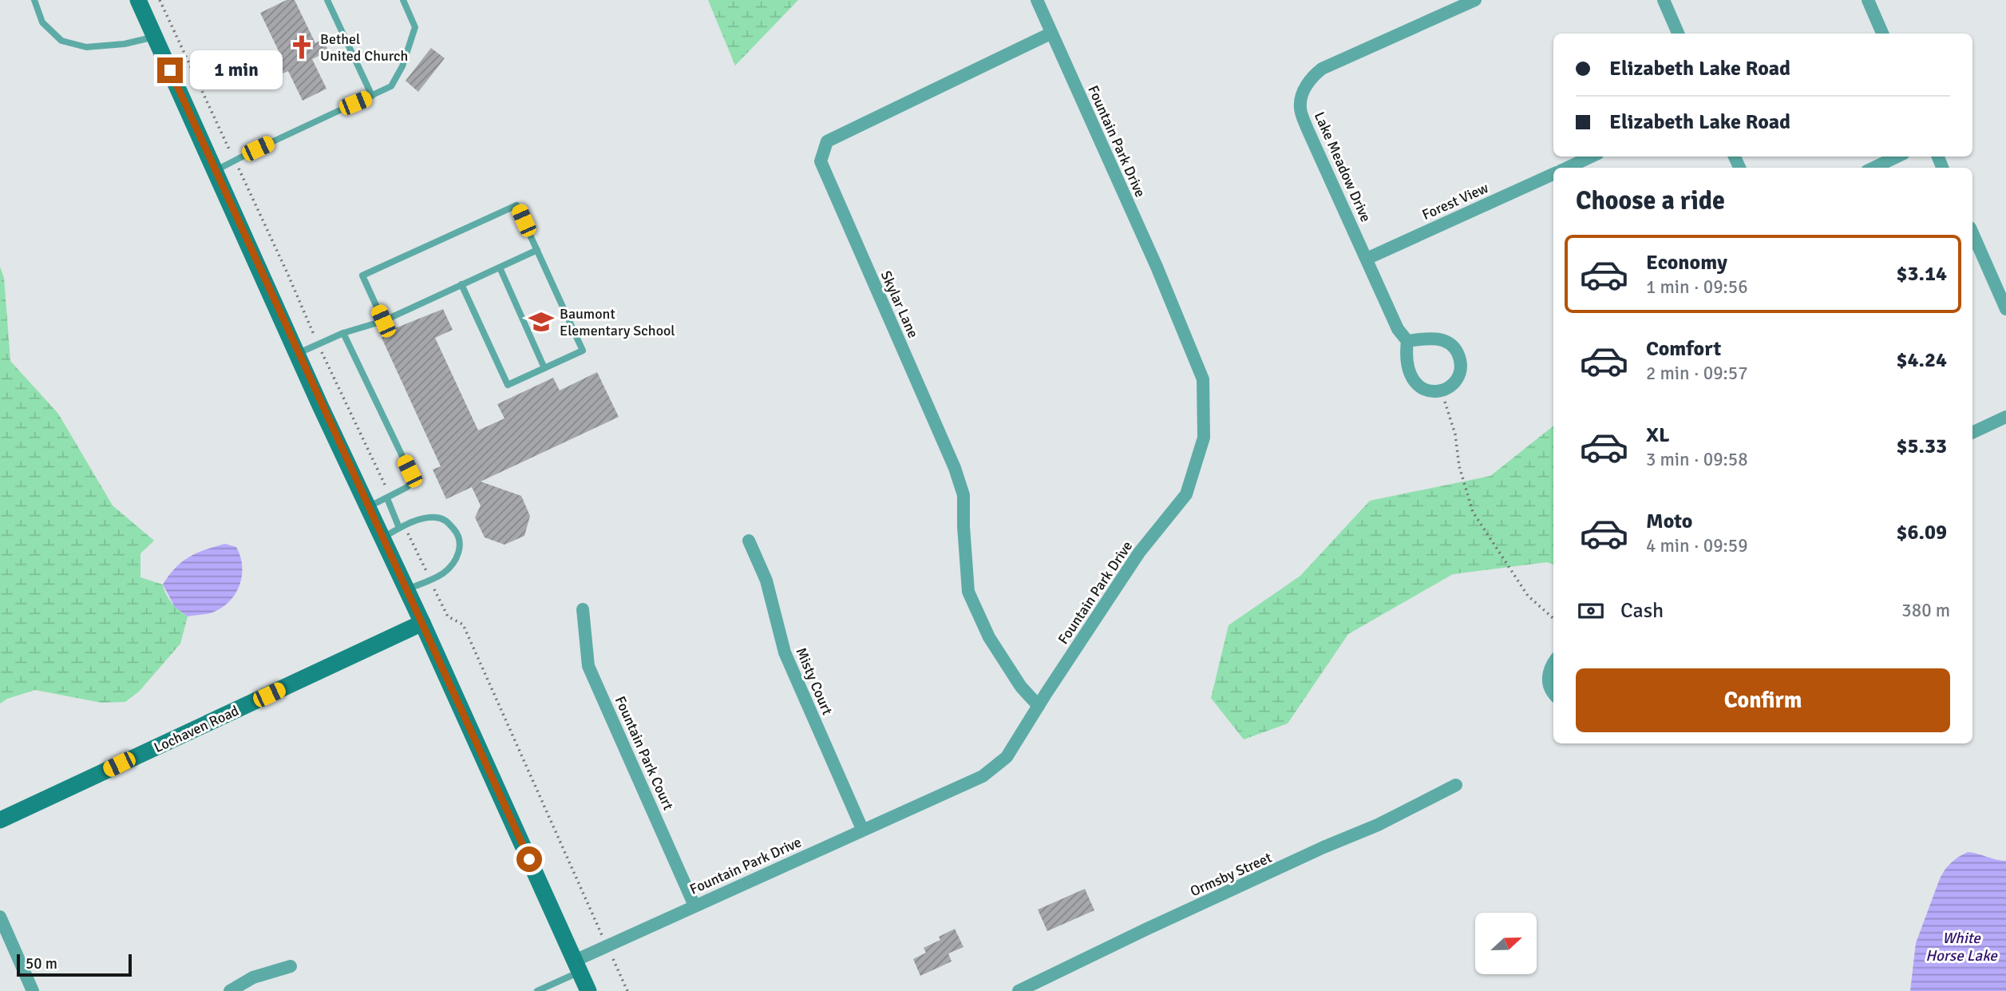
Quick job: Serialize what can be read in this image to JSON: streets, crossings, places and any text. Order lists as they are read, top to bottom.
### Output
{
  "streets": {
    "street": [
      "Fountain Park Drive",
      "Lake Meadow Drive",
      "Forest View",
      "Skylar Lane",
      "Misty Court",
      "Lochaven Road",
      "Fountain Park Court",
      "Ormsby Street"
    ]
  },
  "crossings": [
    ["Fountain Park Drive", "Skylar Lane"],
    ["Fountain Park Drive", "Misty Court"],
    ["Fountain Park Drive", "Fountain Park Court"],
    ["Lake Meadow Drive", "Forest View"]
  ],
  "water": ["White Horse Lake"],
  "places": {
    "church": ["Bethel United Church"],
    "school or university": ["Baumont Elementary School"]
  },
  "scale_bar": "50 m",
  "north": "right",
  "page": {
    "banner": ["Elizabeth Lake Road", "Elizabeth Lake Road"],
    "bubble": "1 min",
    "heading": "Choose a ride",
    "list": [
      {
        "name": "Economy",
        "note": "1 min · 09:56",
        "value": "$3.14"
      },
      {
        "name": "Comfort",
        "note": "2 min · 09:57",
        "value": "$4.24"
      },
      {
        "name": "XL",
        "note": "3 min · 09:58",
        "value": "$5.33"
      },
      {
        "name": "Moto",
        "note": "4 min · 09:59",
        "value": "$6.09"
      }
    ],
    "pay": ["Cash", "380 m"],
    "buttons": "Confirm",
    "scale": "50 m"
  }
}
